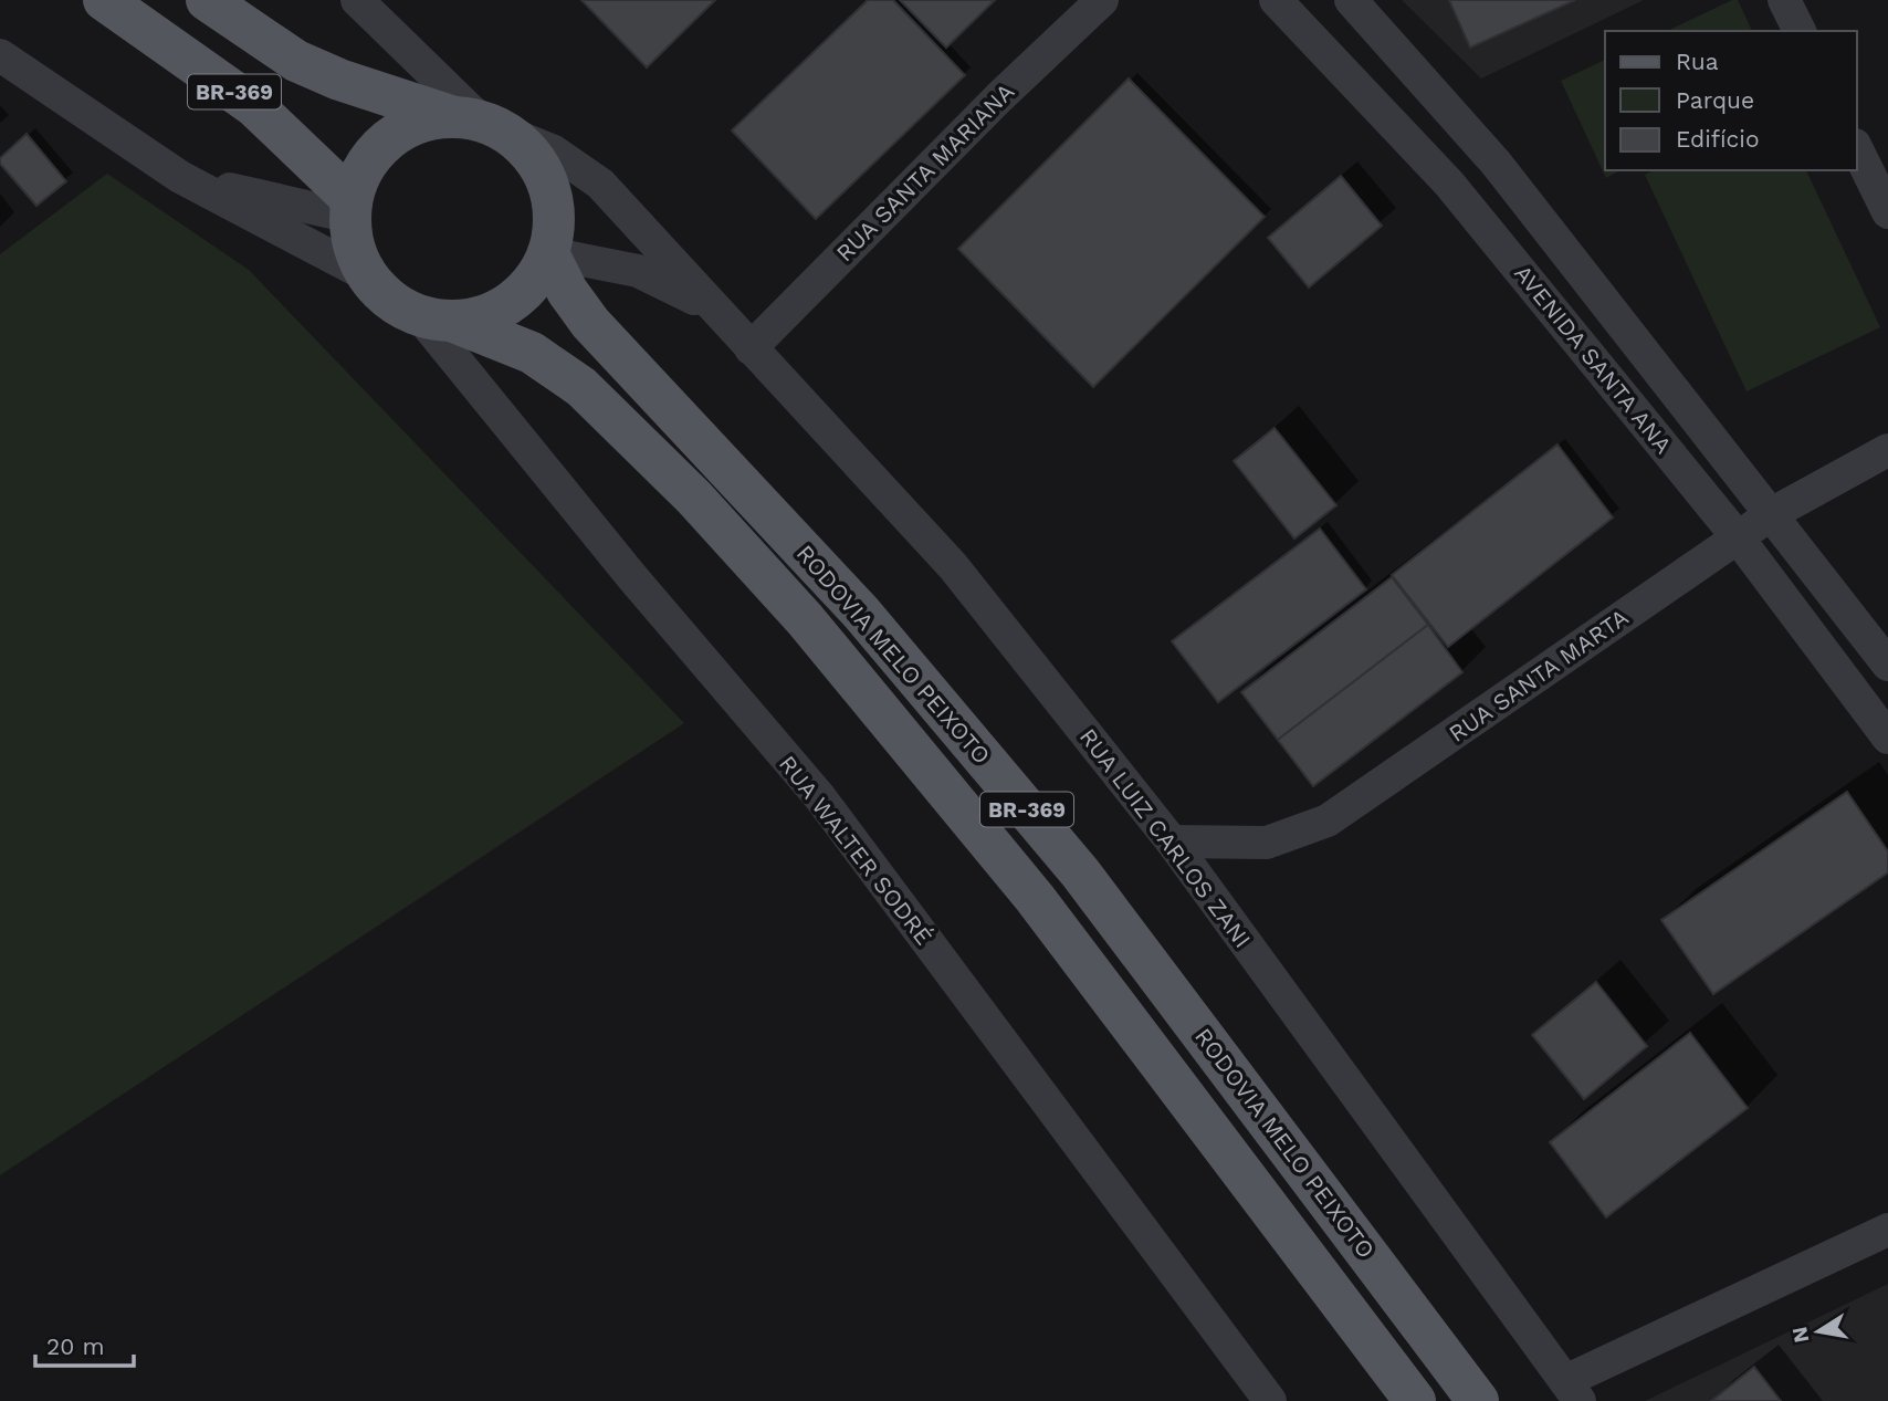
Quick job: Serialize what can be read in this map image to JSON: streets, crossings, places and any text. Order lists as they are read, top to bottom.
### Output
{
  "streets": {
    "main road": ["BR-369", "RODOVIA MELO PEIXOTO"],
    "street": [
      "RUA SANTA MARIANA",
      "AVENIDA SANTA ANA",
      "RUA SANTA MARTA",
      "RUA LUIZ CARLOS ZANI",
      "RUA WALTER SODRÉ"
    ]
  },
  "crossings": [
    ["BR-369", "RODOVIA MELO PEIXOTO"],
    ["BR-369", "RUA LUIZ CARLOS ZANI"],
    ["BR-369", "RUA WALTER SODRÉ"],
    ["RUA SANTA MARIANA", "RUA LUIZ CARLOS ZANI"],
    ["AVENIDA SANTA ANA", "RUA SANTA MARTA"],
    ["RODOVIA MELO PEIXOTO", "RUA LUIZ CARLOS ZANI"],
    ["RODOVIA MELO PEIXOTO", "RUA WALTER SODRÉ"],
    ["RUA SANTA MARTA", "RUA LUIZ CARLOS ZANI"],
    ["RUA LUIZ CARLOS ZANI", "RUA WALTER SODRÉ"]
  ],
  "legend": ["Rua", "Parque", "Edifício"],
  "scale_bar": "20 m",
  "north": "left"
}
